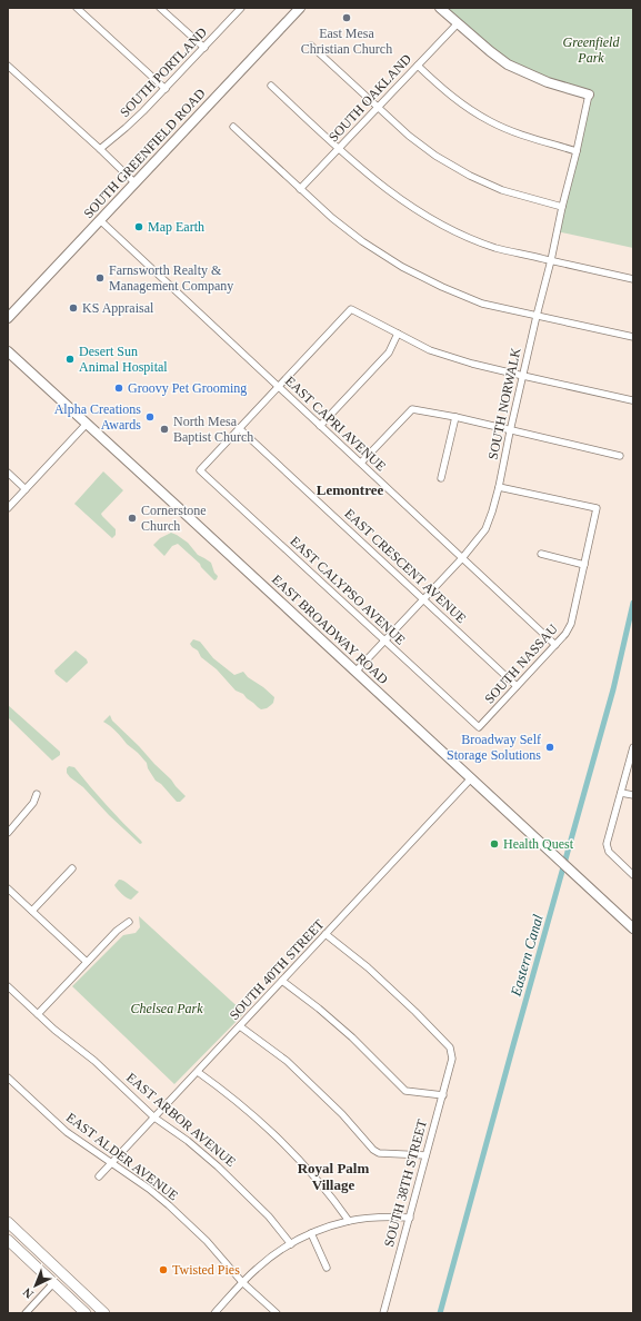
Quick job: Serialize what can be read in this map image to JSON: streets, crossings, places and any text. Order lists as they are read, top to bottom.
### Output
{
  "streets": {
    "main road": ["SOUTH GREENFIELD ROAD", "EAST BROADWAY ROAD"],
    "street": [
      "SOUTH PORTLAND",
      "SOUTH OAKLAND",
      "SOUTH NORWALK",
      "EAST CAPRI AVENUE",
      "EAST CRESCENT AVENUE",
      "EAST CALYPSO AVENUE",
      "SOUTH NASSAU",
      "SOUTH 40TH STREET",
      "EAST ARBOR AVENUE",
      "EAST ALDER AVENUE",
      "SOUTH 38TH STREET"
    ]
  },
  "crossings": [
    ["SOUTH GREENFIELD ROAD", "EAST CAPRI AVENUE"],
    ["SOUTH NORWALK", "EAST CAPRI AVENUE"],
    ["SOUTH NORWALK", "EAST CRESCENT AVENUE"],
    ["SOUTH NORWALK", "EAST CALYPSO AVENUE"],
    ["SOUTH NORWALK", "EAST BROADWAY ROAD"],
    ["SOUTH NORWALK", "SOUTH NASSAU"],
    ["EAST CAPRI AVENUE", "SOUTH NASSAU"],
    ["EAST CRESCENT AVENUE", "EAST CALYPSO AVENUE"],
    ["EAST CRESCENT AVENUE", "SOUTH NASSAU"],
    ["EAST CALYPSO AVENUE", "SOUTH NASSAU"],
    ["EAST BROADWAY ROAD", "SOUTH 40TH STREET"],
    ["SOUTH 40TH STREET", "EAST ARBOR AVENUE"],
    ["SOUTH 40TH STREET", "EAST ALDER AVENUE"],
    ["SOUTH 40TH STREET", "SOUTH 38TH STREET"]
  ],
  "districts": ["Lemontree", "Royal Palm Village"],
  "water": ["Eastern Canal"],
  "parks": ["Greenfield Park", "Chelsea Park"],
  "places": [
    "East Mesa Christian Church",
    "Map Earth",
    "Farnsworth Realty & Management Company",
    "KS Appraisal",
    "Desert Sun Animal Hospital",
    "Groovy Pet Grooming",
    "Alpha Creations Awards",
    "North Mesa Baptist Church",
    "Cornerstone Church",
    "Broadway Self Storage Solutions",
    "Health Quest",
    "Twisted Pies"
  ],
  "north": "bottom left"
}
